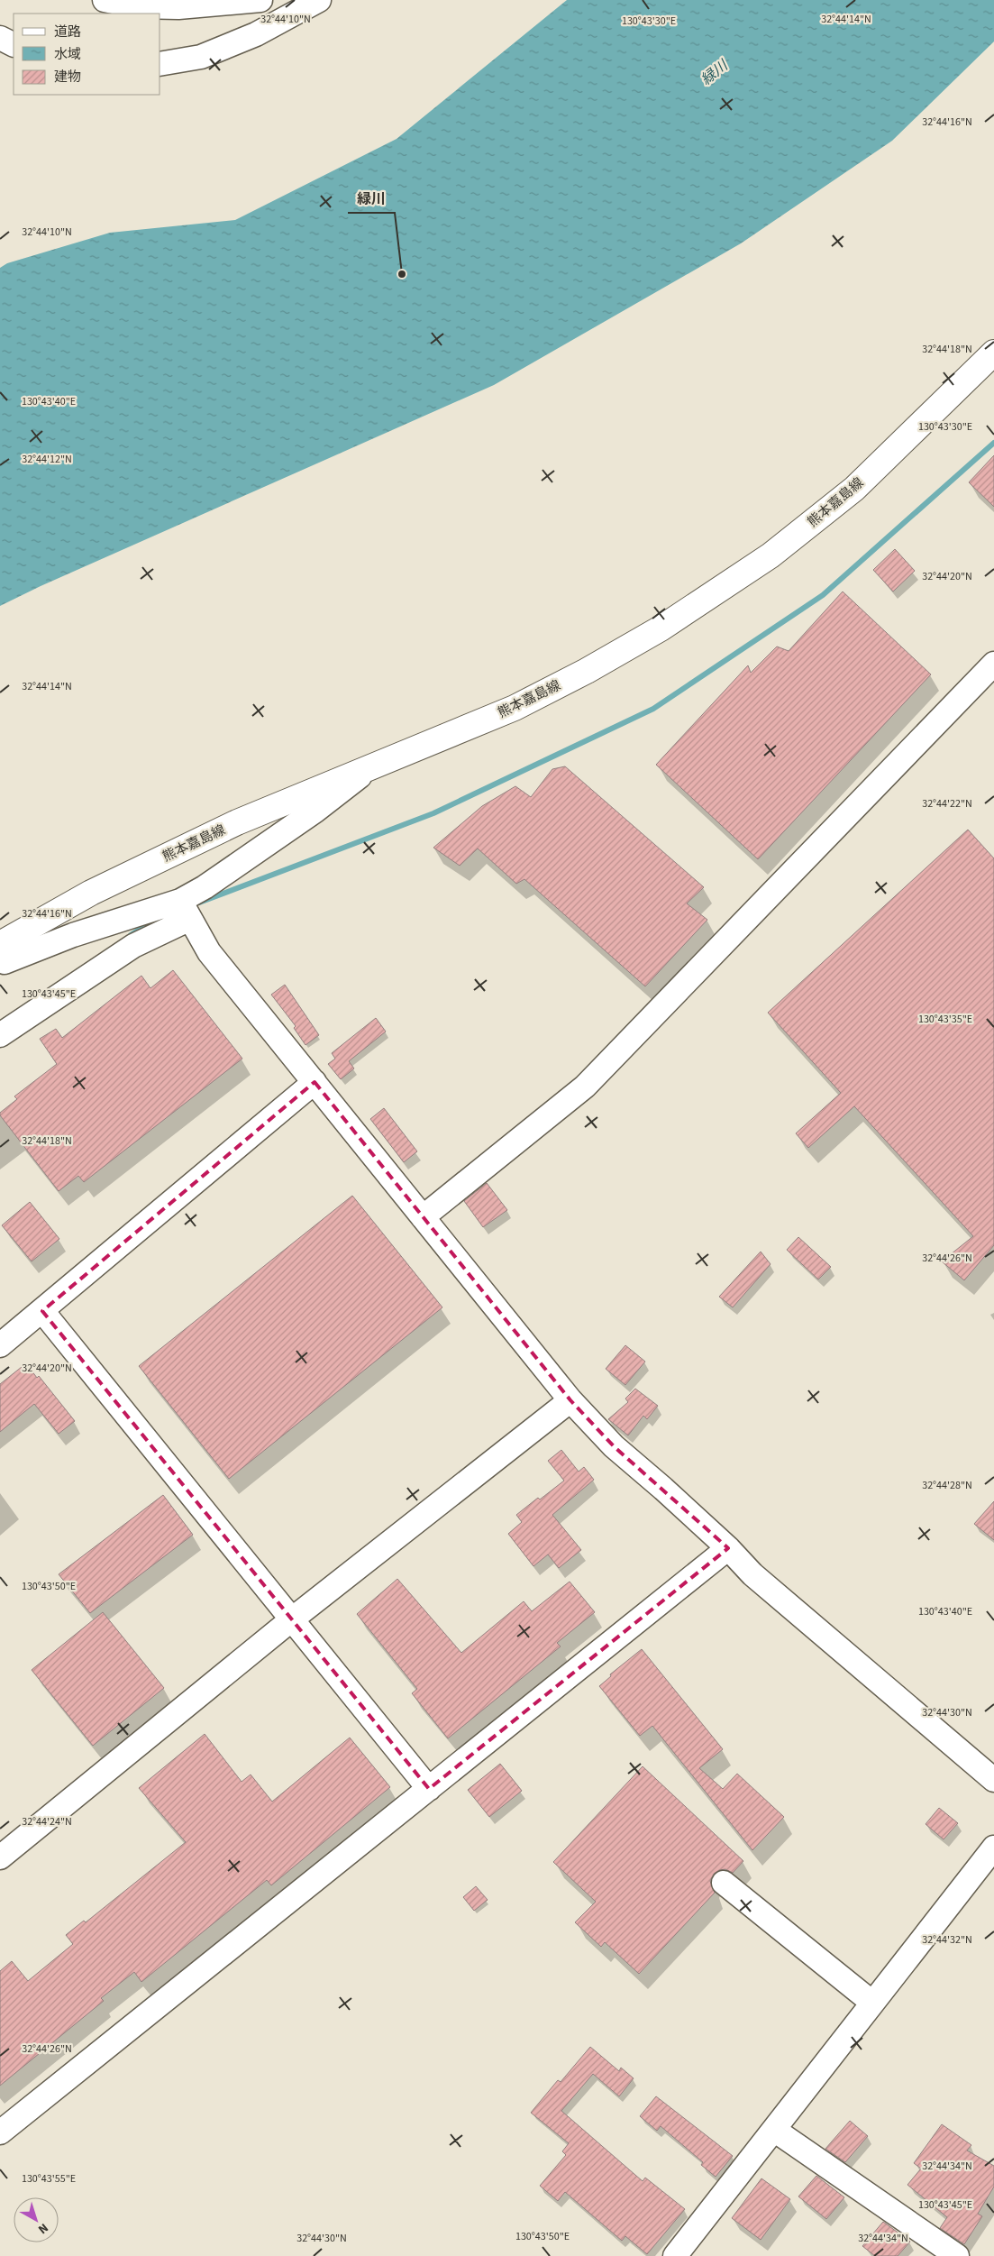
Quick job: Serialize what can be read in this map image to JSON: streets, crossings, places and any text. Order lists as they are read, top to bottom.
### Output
{
  "streets": {
    "main road": ["熊本嘉島線"]
  },
  "water": ["緑川"],
  "places": ["緑川"],
  "legend": ["道路", "水域", "建物"],
  "north": "bottom right",
  "coordinates": [
    "32°44'14\"N",
    "32°44'10\"N",
    "130°43'30\"E",
    "32°44'16\"N",
    "32°44'18\"N",
    "130°43'40\"E",
    "32°44'12\"N",
    "32°44'20\"N",
    "32°44'22\"N",
    "130°43'45\"E",
    "130°43'35\"E",
    "32°44'26\"N",
    "32°44'28\"N",
    "130°43'50\"E",
    "32°44'30\"N",
    "32°44'24\"N",
    "32°44'32\"N",
    "32°44'34\"N",
    "130°43'55\"E"
  ]
}
